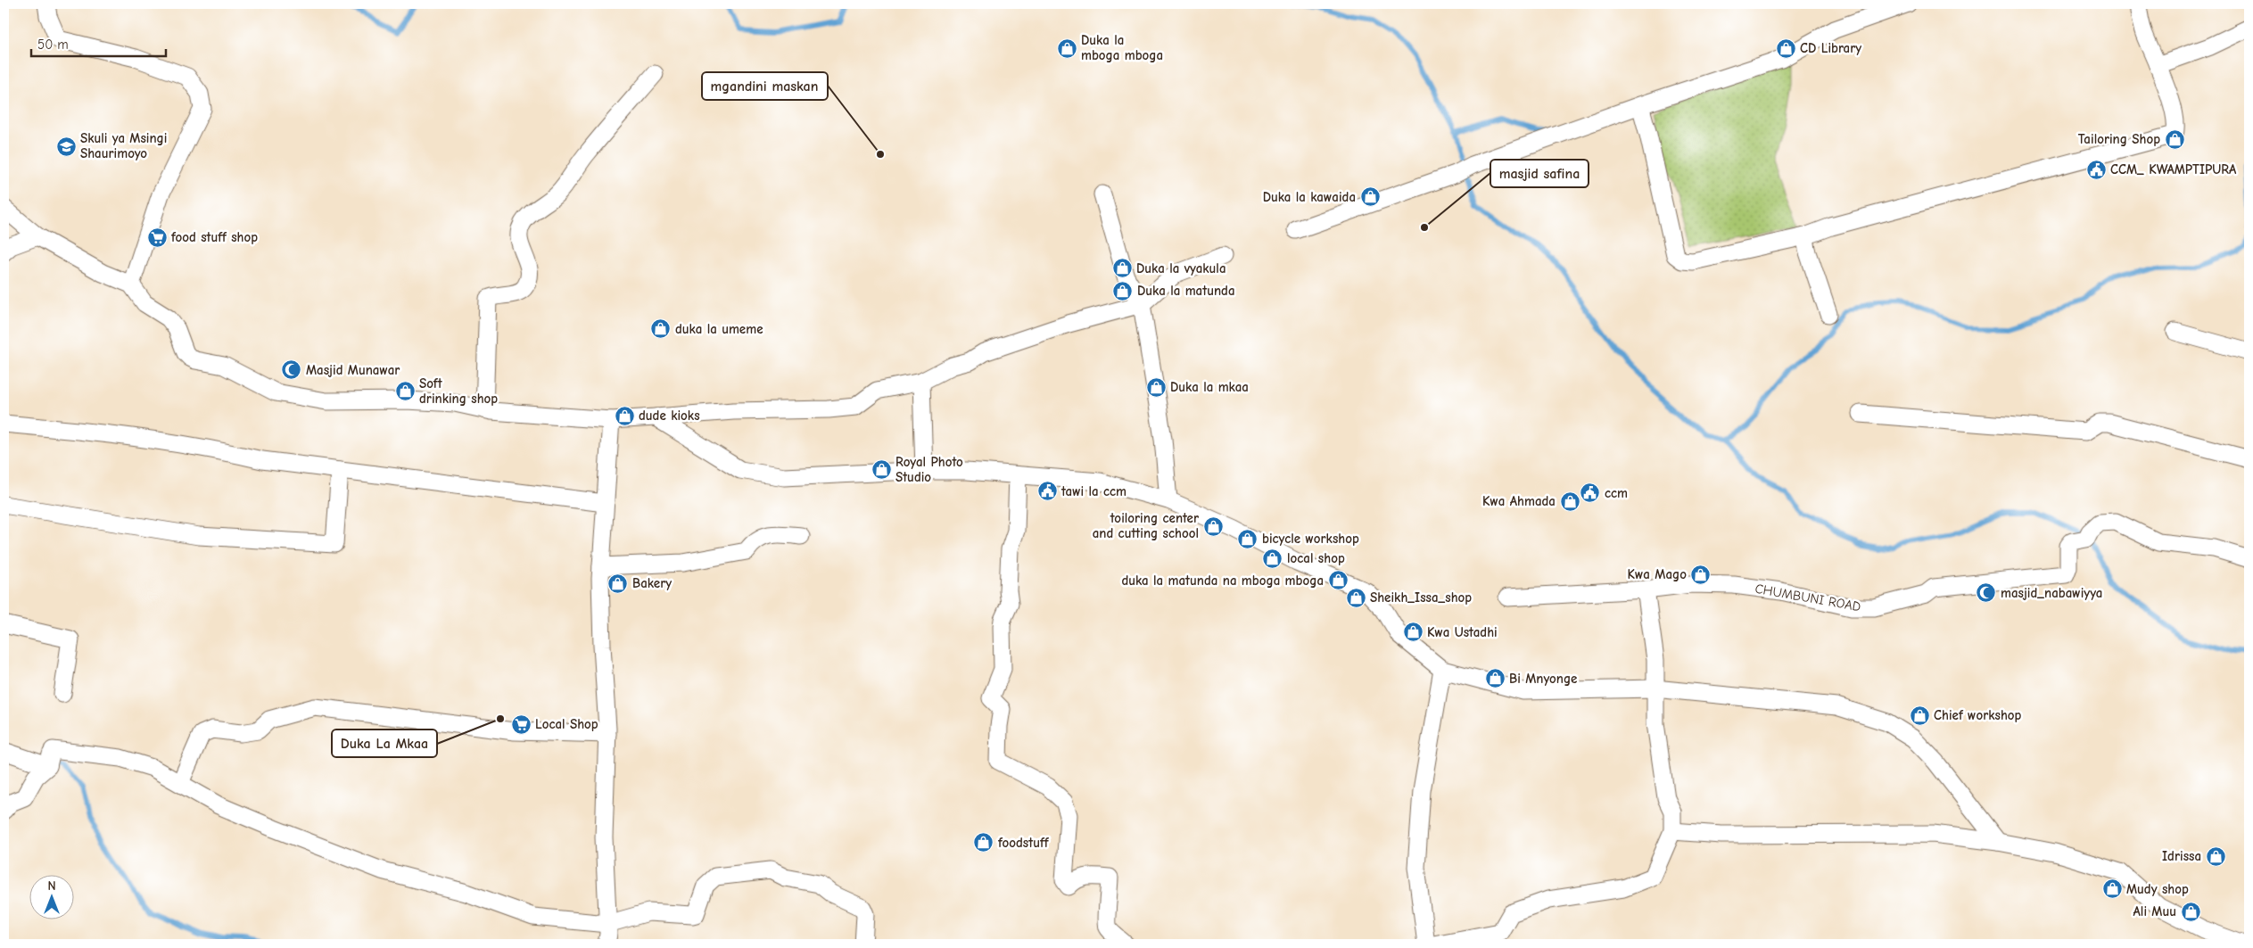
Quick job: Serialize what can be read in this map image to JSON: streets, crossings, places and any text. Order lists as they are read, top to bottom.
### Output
{
  "streets": {
    "street": ["CHUMBUNI ROAD"]
  },
  "places": {
    "shop": [
      "Duka la mboga mboga",
      "CD Library",
      "Tailoring Shop",
      "Duka la kawaida",
      "Duka la vyakula",
      "Duka la matunda",
      "duka la umeme",
      "Duka la mkaa",
      "Soft drinking shop",
      "dude kioks",
      "Royal Photo Studio",
      "Kwa Ahmada",
      "toiloring center and cutting school",
      "bicycle workshop",
      "local shop",
      "Kwa Mago",
      "duka la matunda na mboga mboga",
      "Bakery",
      "Sheikh_Issa_shop",
      "Kwa Ustadhi",
      "Bi Mnyonge",
      "Chief workshop",
      "foodstuff",
      "Idrissa",
      "Mudy shop",
      "Ali Muu"
    ],
    "school or university": ["Skuli ya Msingi Shaurimoyo"],
    "other": ["mgandini maskan", "masjid safina", "Duka La Mkaa"],
    "public building": ["CCM_ KWAMPTIPURA", "tawi la ccm", "ccm"],
    "supermarket": ["food stuff shop", "Local Shop"],
    "mosque": ["Masjid Munawar", "masjid_nabawiyya"]
  },
  "scale_bar": "50 m",
  "north": "top"
}
